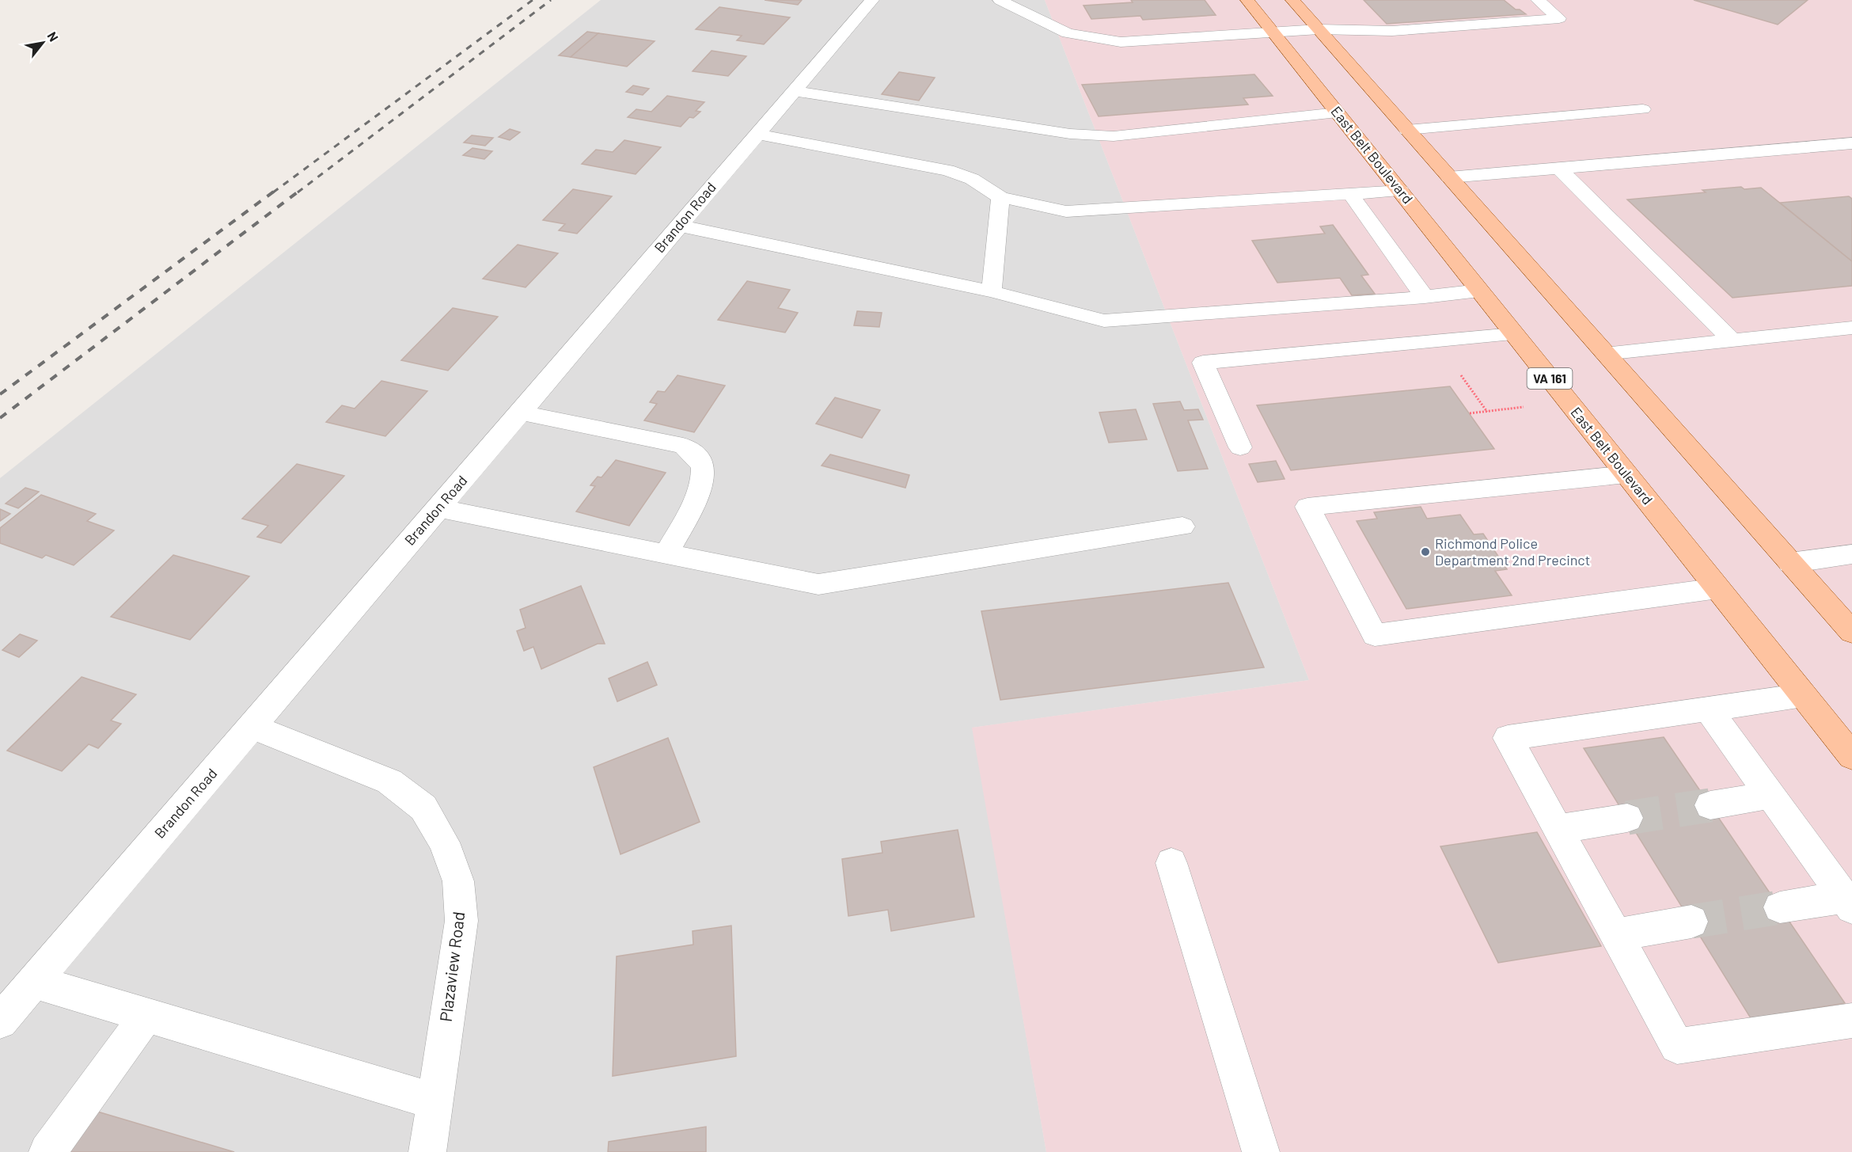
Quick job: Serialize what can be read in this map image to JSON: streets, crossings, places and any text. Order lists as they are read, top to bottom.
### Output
{
  "streets": {
    "main road": ["East Belt Boulevard", "VA 161"],
    "street": ["Brandon Road", "Plazaview Road"]
  },
  "crossings": [
    ["Brandon Road", "Plazaview Road"]
  ],
  "places": ["Richmond Police Department 2nd Precinct"],
  "north": "top right"
}
